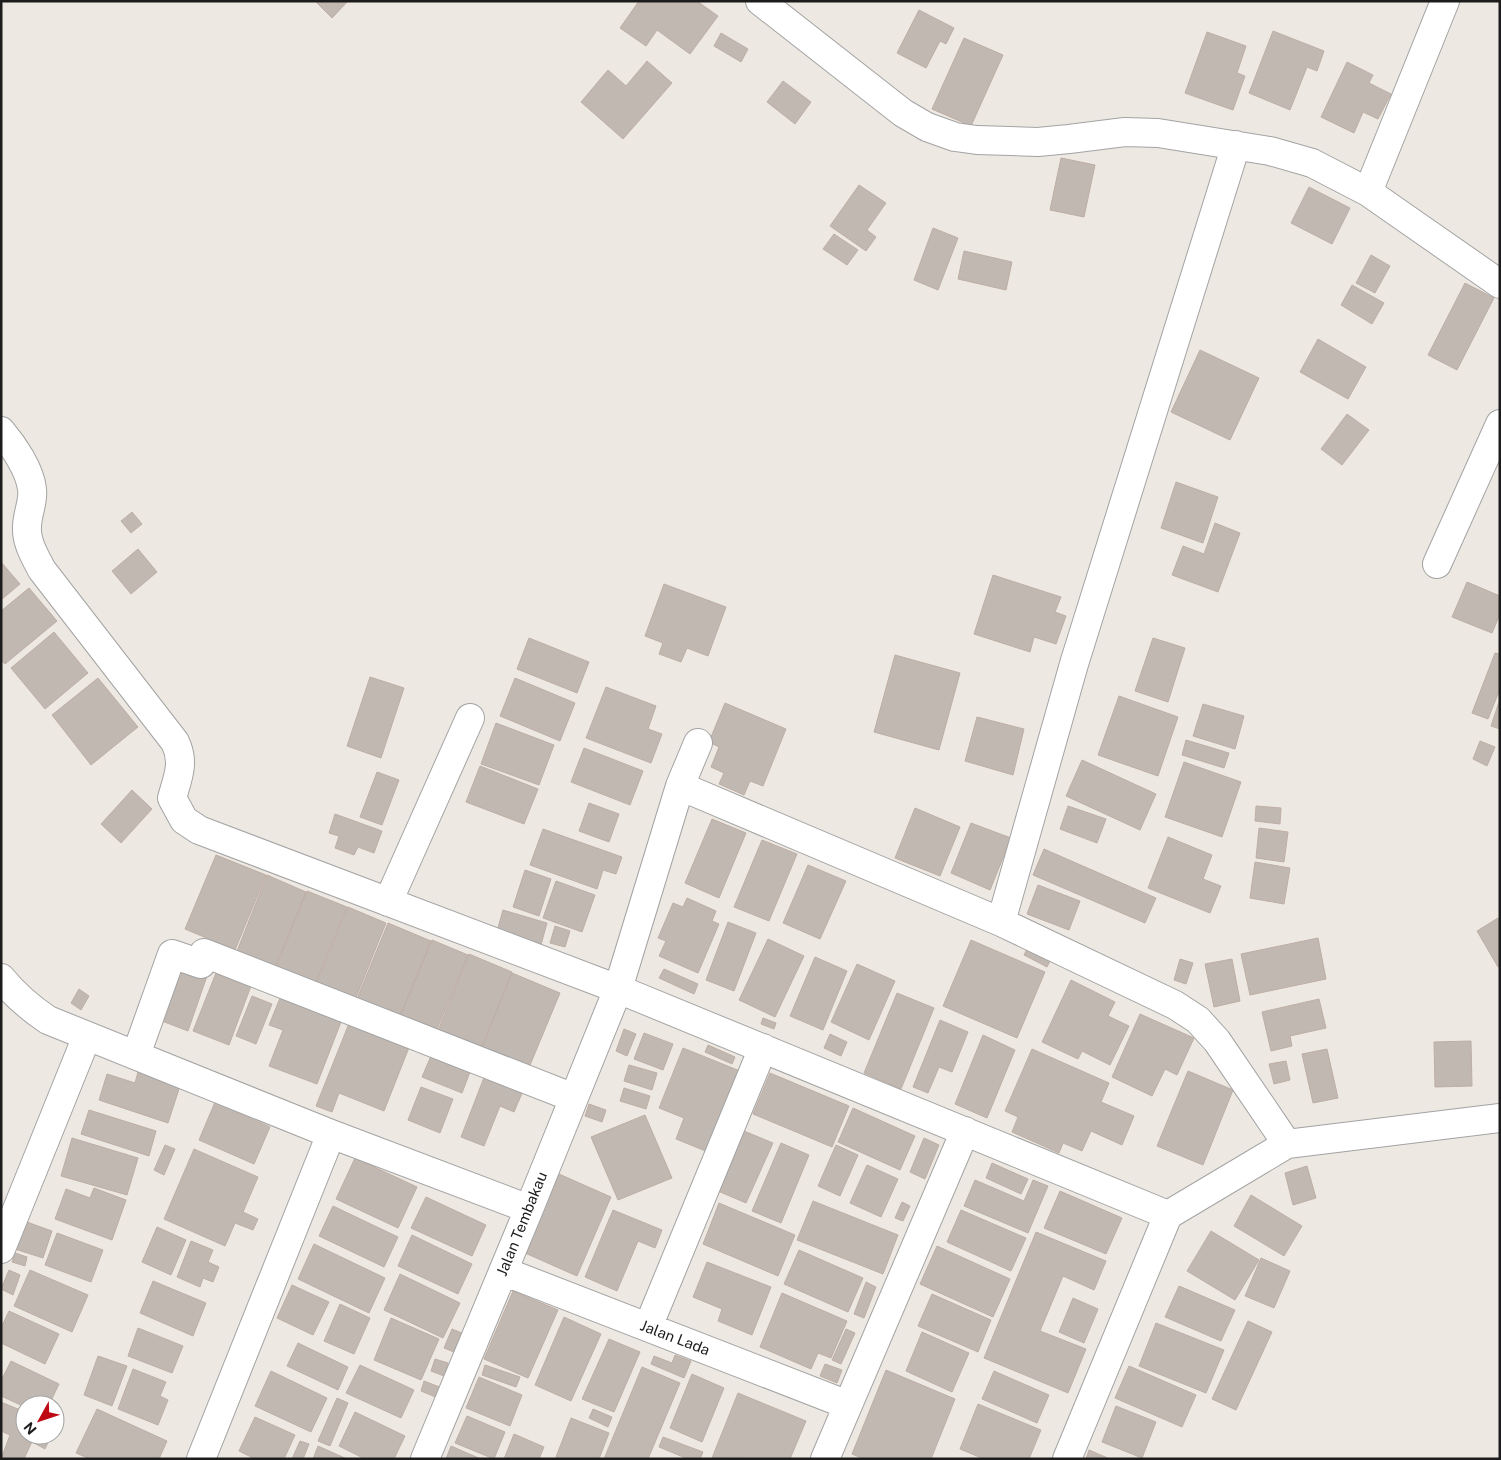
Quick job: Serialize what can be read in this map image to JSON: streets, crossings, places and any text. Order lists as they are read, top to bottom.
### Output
{
  "streets": {
    "street": ["Jalan Tembakau", "Jalan Lada"]
  },
  "crossings": [
    ["Jalan Tembakau", "Jalan Lada"]
  ],
  "north": "bottom left"
}
